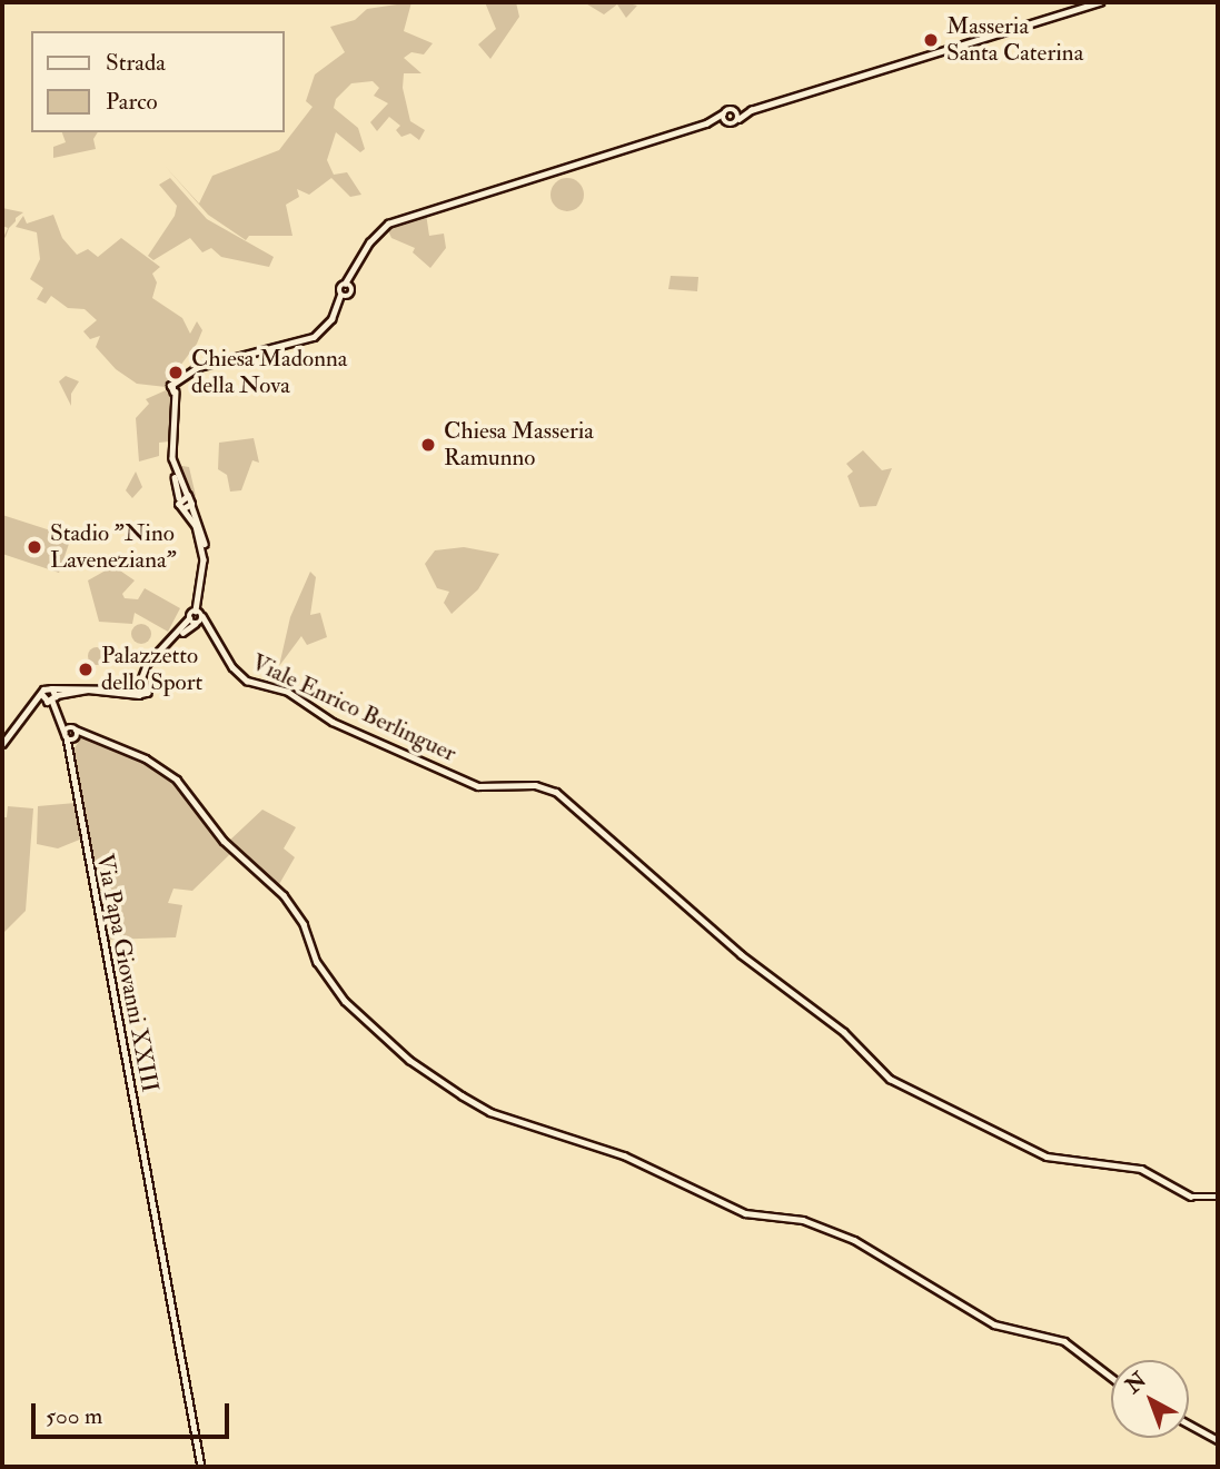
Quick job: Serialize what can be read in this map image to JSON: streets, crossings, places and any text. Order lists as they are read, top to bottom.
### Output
{
  "streets": {
    "main road": ["Viale Enrico Berlinguer", "Via Papa Giovanni XXIII"]
  },
  "places": [
    "Masseria Santa Caterina",
    "Chiesa Madonna della Nova",
    "Chiesa Masseria Ramunno",
    "Stadio \"Nino Laveneziana\"",
    "Palazzetto dello Sport"
  ],
  "legend": ["Strada", "Parco"],
  "scale_bar": "500 m",
  "north": "top left"
}
